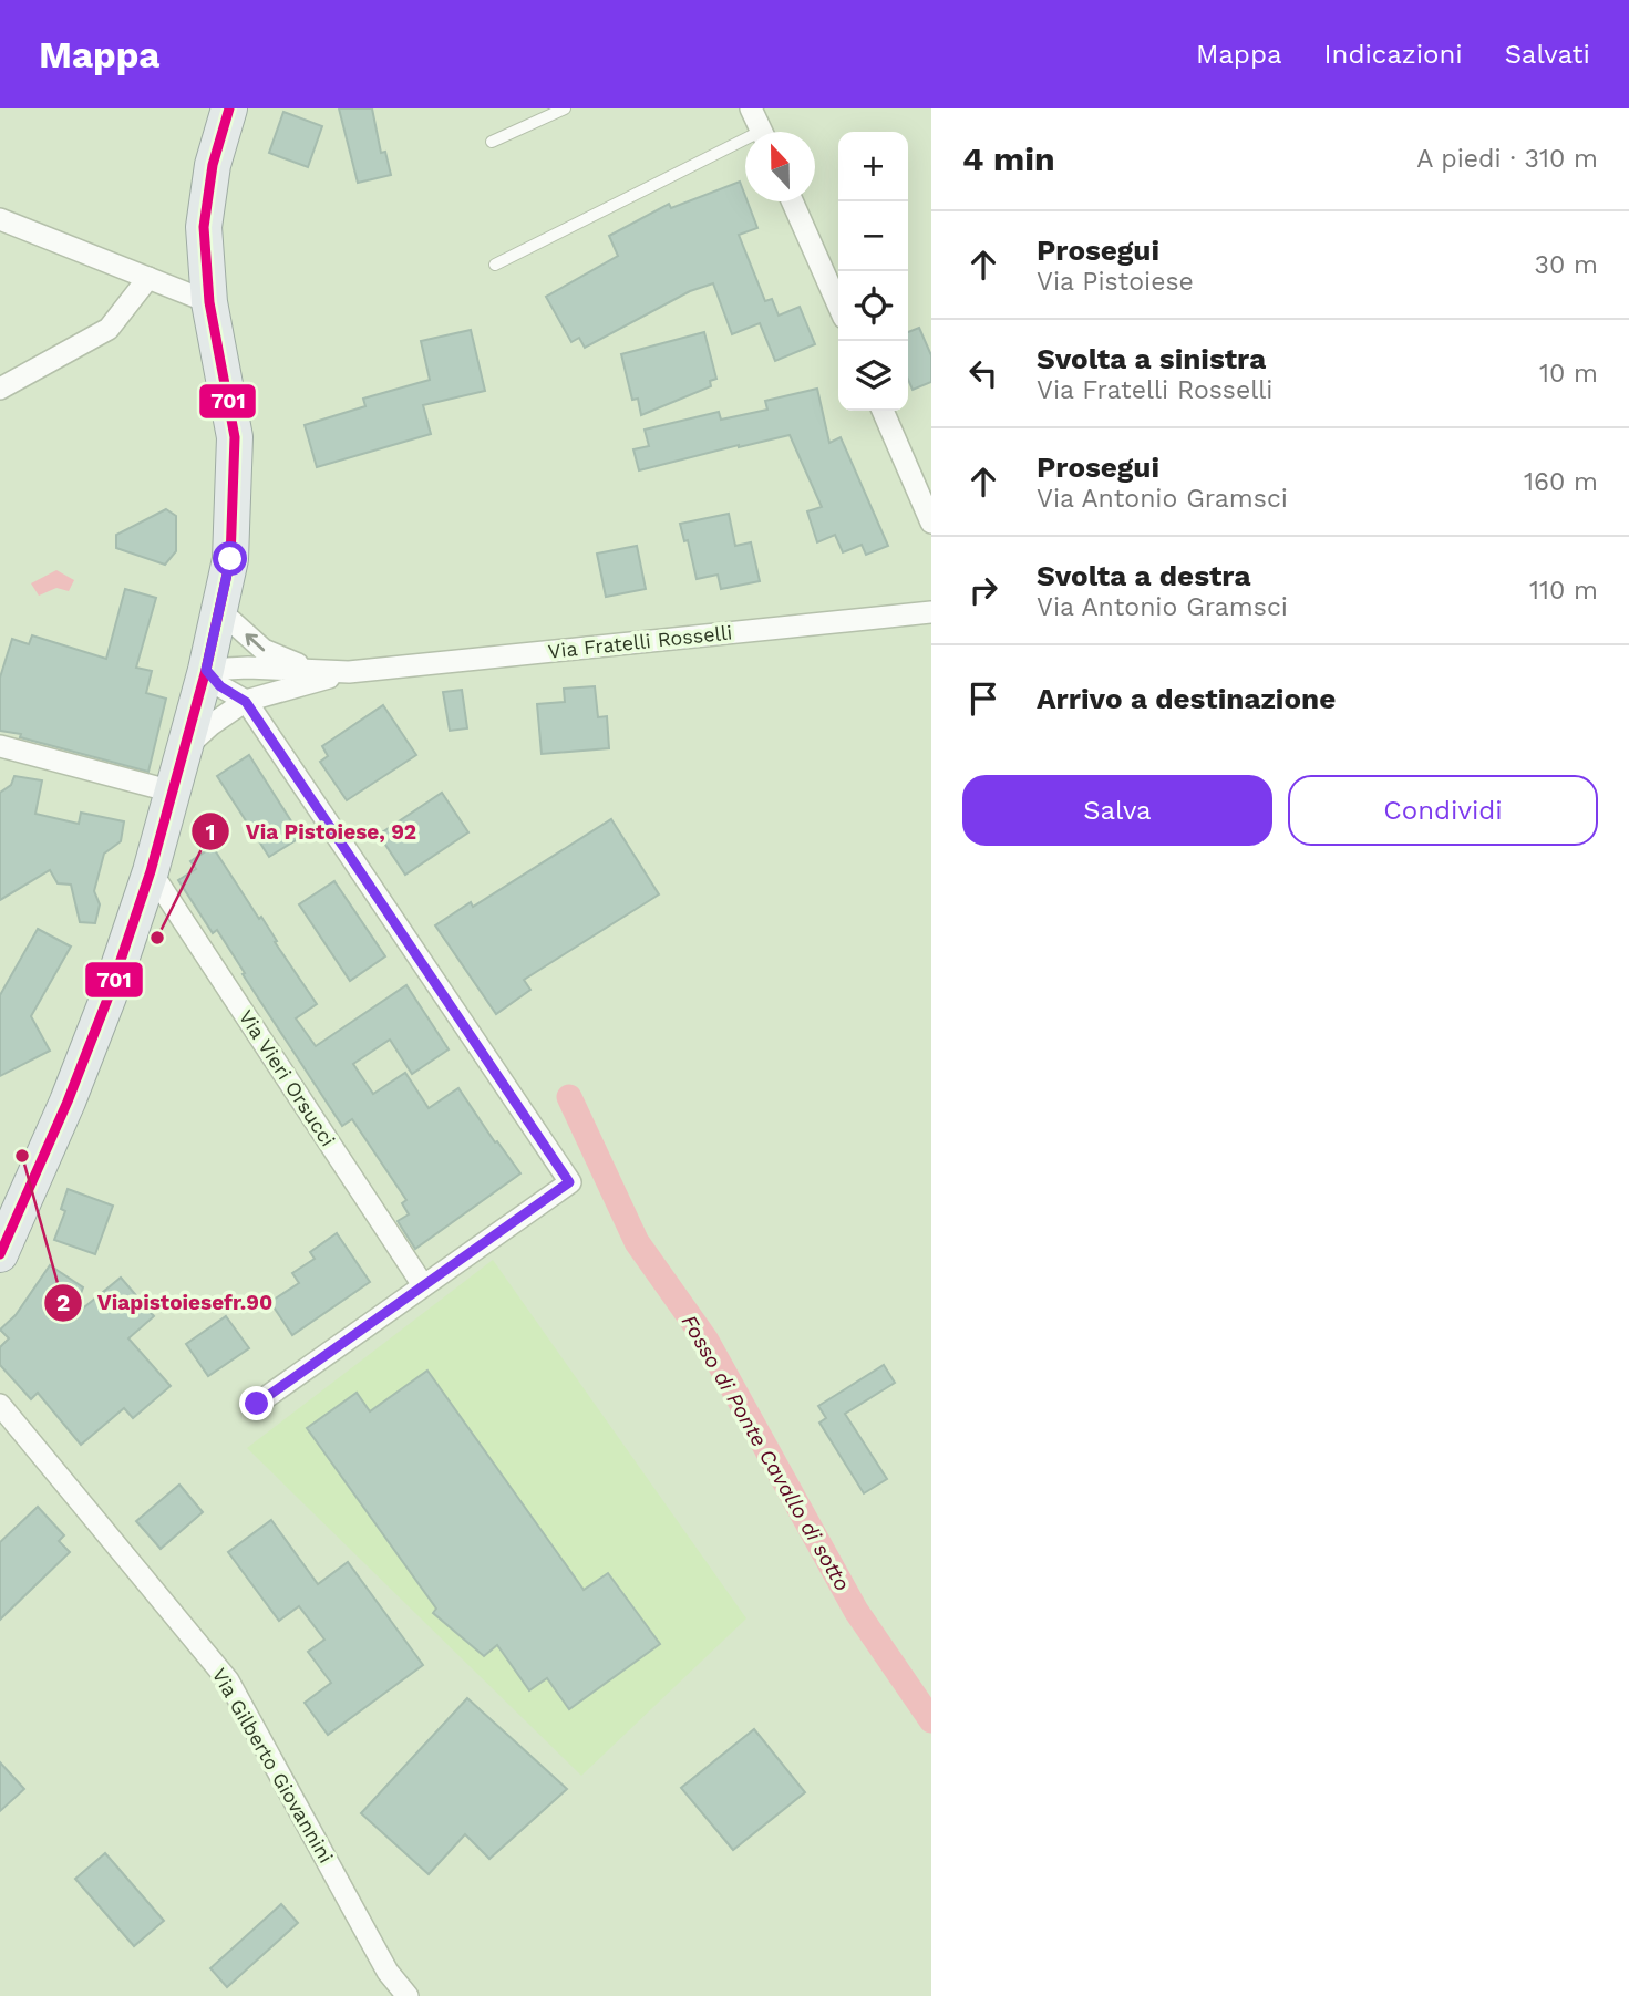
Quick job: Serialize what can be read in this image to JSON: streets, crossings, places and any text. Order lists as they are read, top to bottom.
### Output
{
  "streets": {
    "street": ["Via Fratelli Rosselli", "Via Vieri Orsucci", "Via Gilberto Giovannini"]
  },
  "water": ["Fosso di Ponte Cavallo di sotto"],
  "places": ["Via Pistoiese, 92", "Viapistoiesefr.90"],
  "lines": ["transit line 701"],
  "north": "top",
  "page": {
    "header": "Mappa",
    "nav": ["Mappa", "Indicazioni", "Salvati"],
    "heading": ["4 min", "A piedi · 310 m"],
    "map_buttons": ["+", "−"],
    "list": [
      ["Prosegui", "Via Pistoiese", "30 m"],
      ["Svolta a sinistra", "Via Fratelli Rosselli", "10 m"],
      ["Prosegui", "Via Antonio Gramsci", "160 m"],
      ["Svolta a destra", "Via Antonio Gramsci", "110 m"],
      "Arrivo a destinazione"
    ],
    "buttons": ["Salva", "Condividi"]
  }
}
